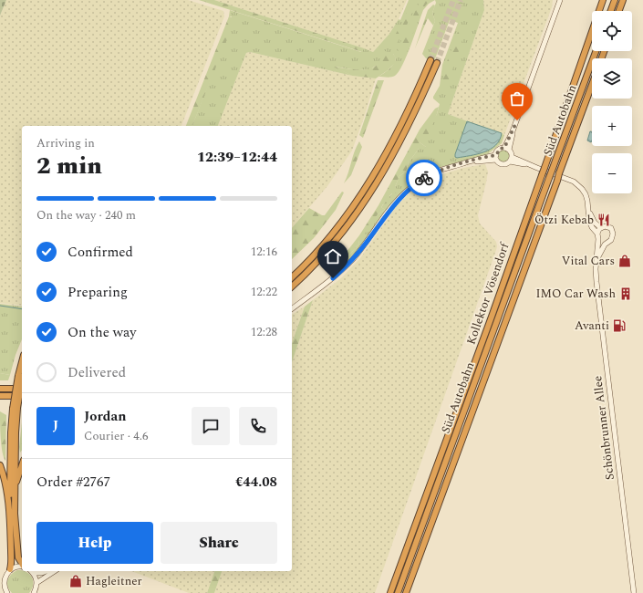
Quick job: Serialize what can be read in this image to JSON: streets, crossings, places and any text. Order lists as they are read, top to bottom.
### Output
{
  "streets": {
    "highway": ["Süd Autobahn", "Kollektor Vösendorf"],
    "main road": ["Schönbrunner Allee"]
  },
  "places": {
    "restaurant": ["Ötzi Kebab"],
    "shop": ["Vital Cars", "Hagleitner"],
    "building": ["IMO Car Wash"],
    "fuel station": ["Avanti"]
  },
  "page": {
    "map_buttons": ["+", "−"],
    "heading": ["2 min", "Arriving in", "12:39–12:44"],
    "panel": [
      "Jordan",
      "Courier · 4.6",
      "Order #2767",
      "€44.08"
    ],
    "bar": "On the way · 240 m",
    "list": [
      ["Confirmed", "12:16"],
      ["Preparing", "12:22"],
      ["On the way", "12:28"],
      "Delivered"
    ],
    "round": "J",
    "buttons": ["Help", "Share"]
  }
}
